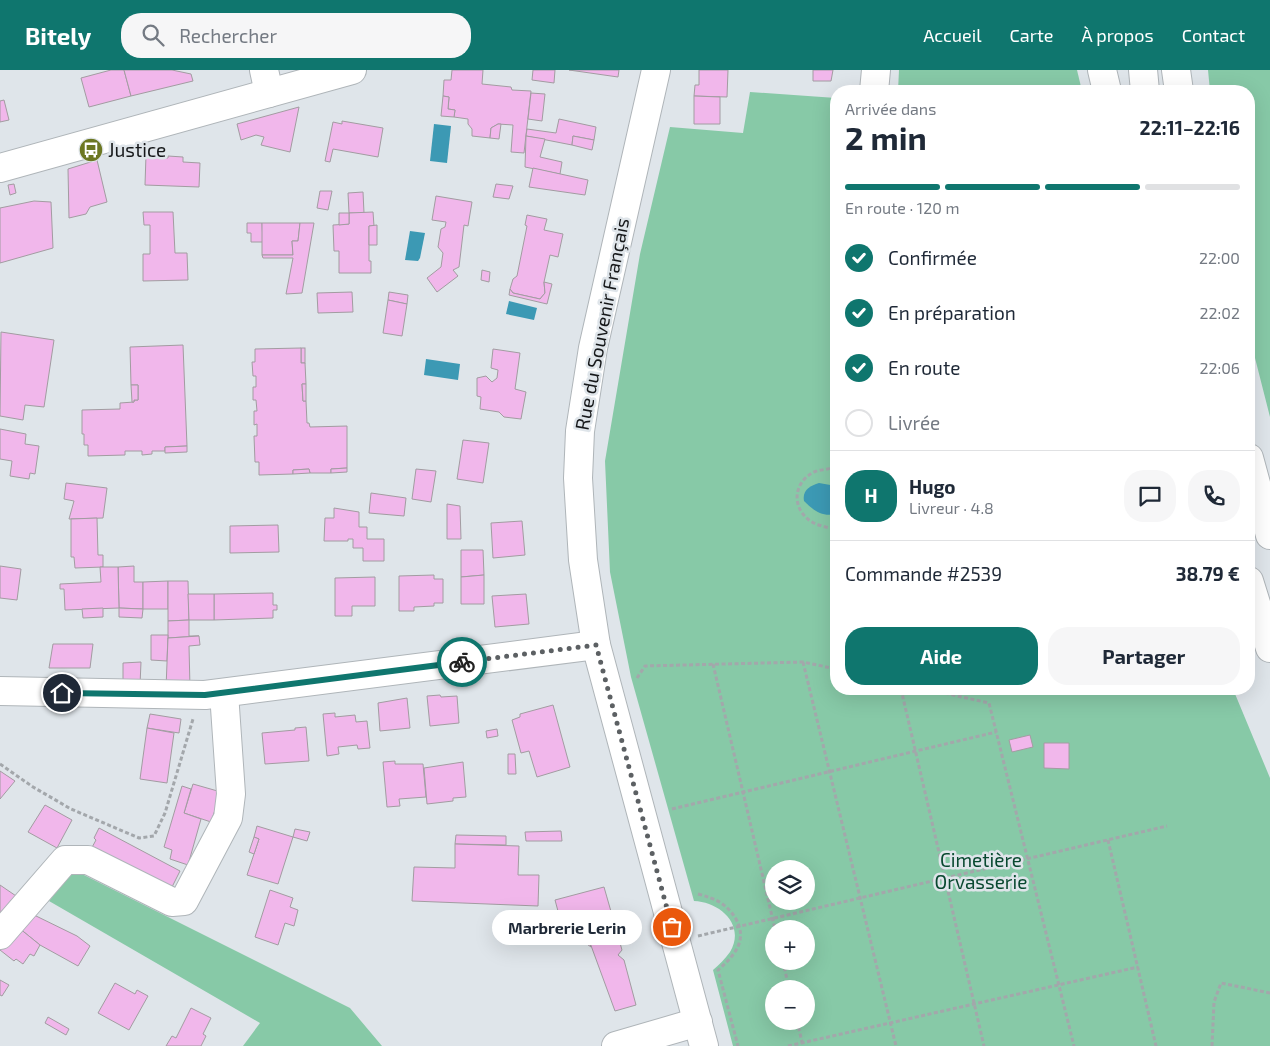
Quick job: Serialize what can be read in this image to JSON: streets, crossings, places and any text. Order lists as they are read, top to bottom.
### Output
{
  "streets": {
    "main road": ["Rue du Souvenir Français"]
  },
  "parks": ["Cimetière Orvasserie"],
  "places": {
    "bus stop": ["Justice"],
    "other": ["Marbrerie Lerin"]
  },
  "page": {
    "header": "Bitely",
    "search": "Rechercher",
    "nav": [
      "Accueil",
      "Carte",
      "À propos",
      "Contact"
    ],
    "heading": ["2 min", "Arrivée dans", "22:11–22:16"],
    "panel": [
      "Hugo",
      "Livreur · 4.8",
      "Commande #2539",
      "38.79 €"
    ],
    "bar": "En route · 120 m",
    "list": [
      ["Confirmée", "22:00"],
      ["En préparation", "22:02"],
      ["En route", "22:06"],
      "Livrée"
    ],
    "round": "H",
    "buttons": ["Aide", "Partager"],
    "map_buttons": ["+", "−"],
    "bubble": "Marbrerie Lerin"
  }
}
